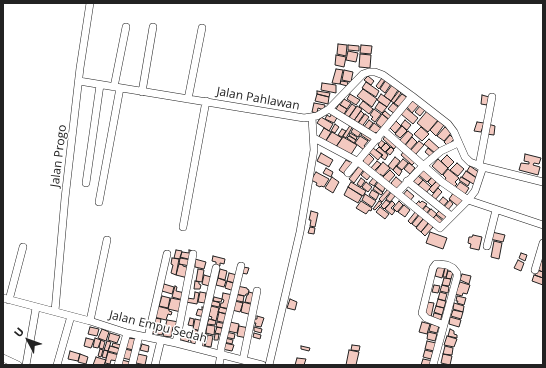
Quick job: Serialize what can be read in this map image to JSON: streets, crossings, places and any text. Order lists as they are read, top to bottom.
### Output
{
  "streets": {
    "street": ["Jalan Pahlawan", "Jalan Progo", "Jalan Empu Sedah"]
  },
  "crossings": [
    ["Jalan Pahlawan", "Jalan Progo"],
    ["Jalan Progo", "Jalan Empu Sedah"]
  ],
  "north": "top left"
}
